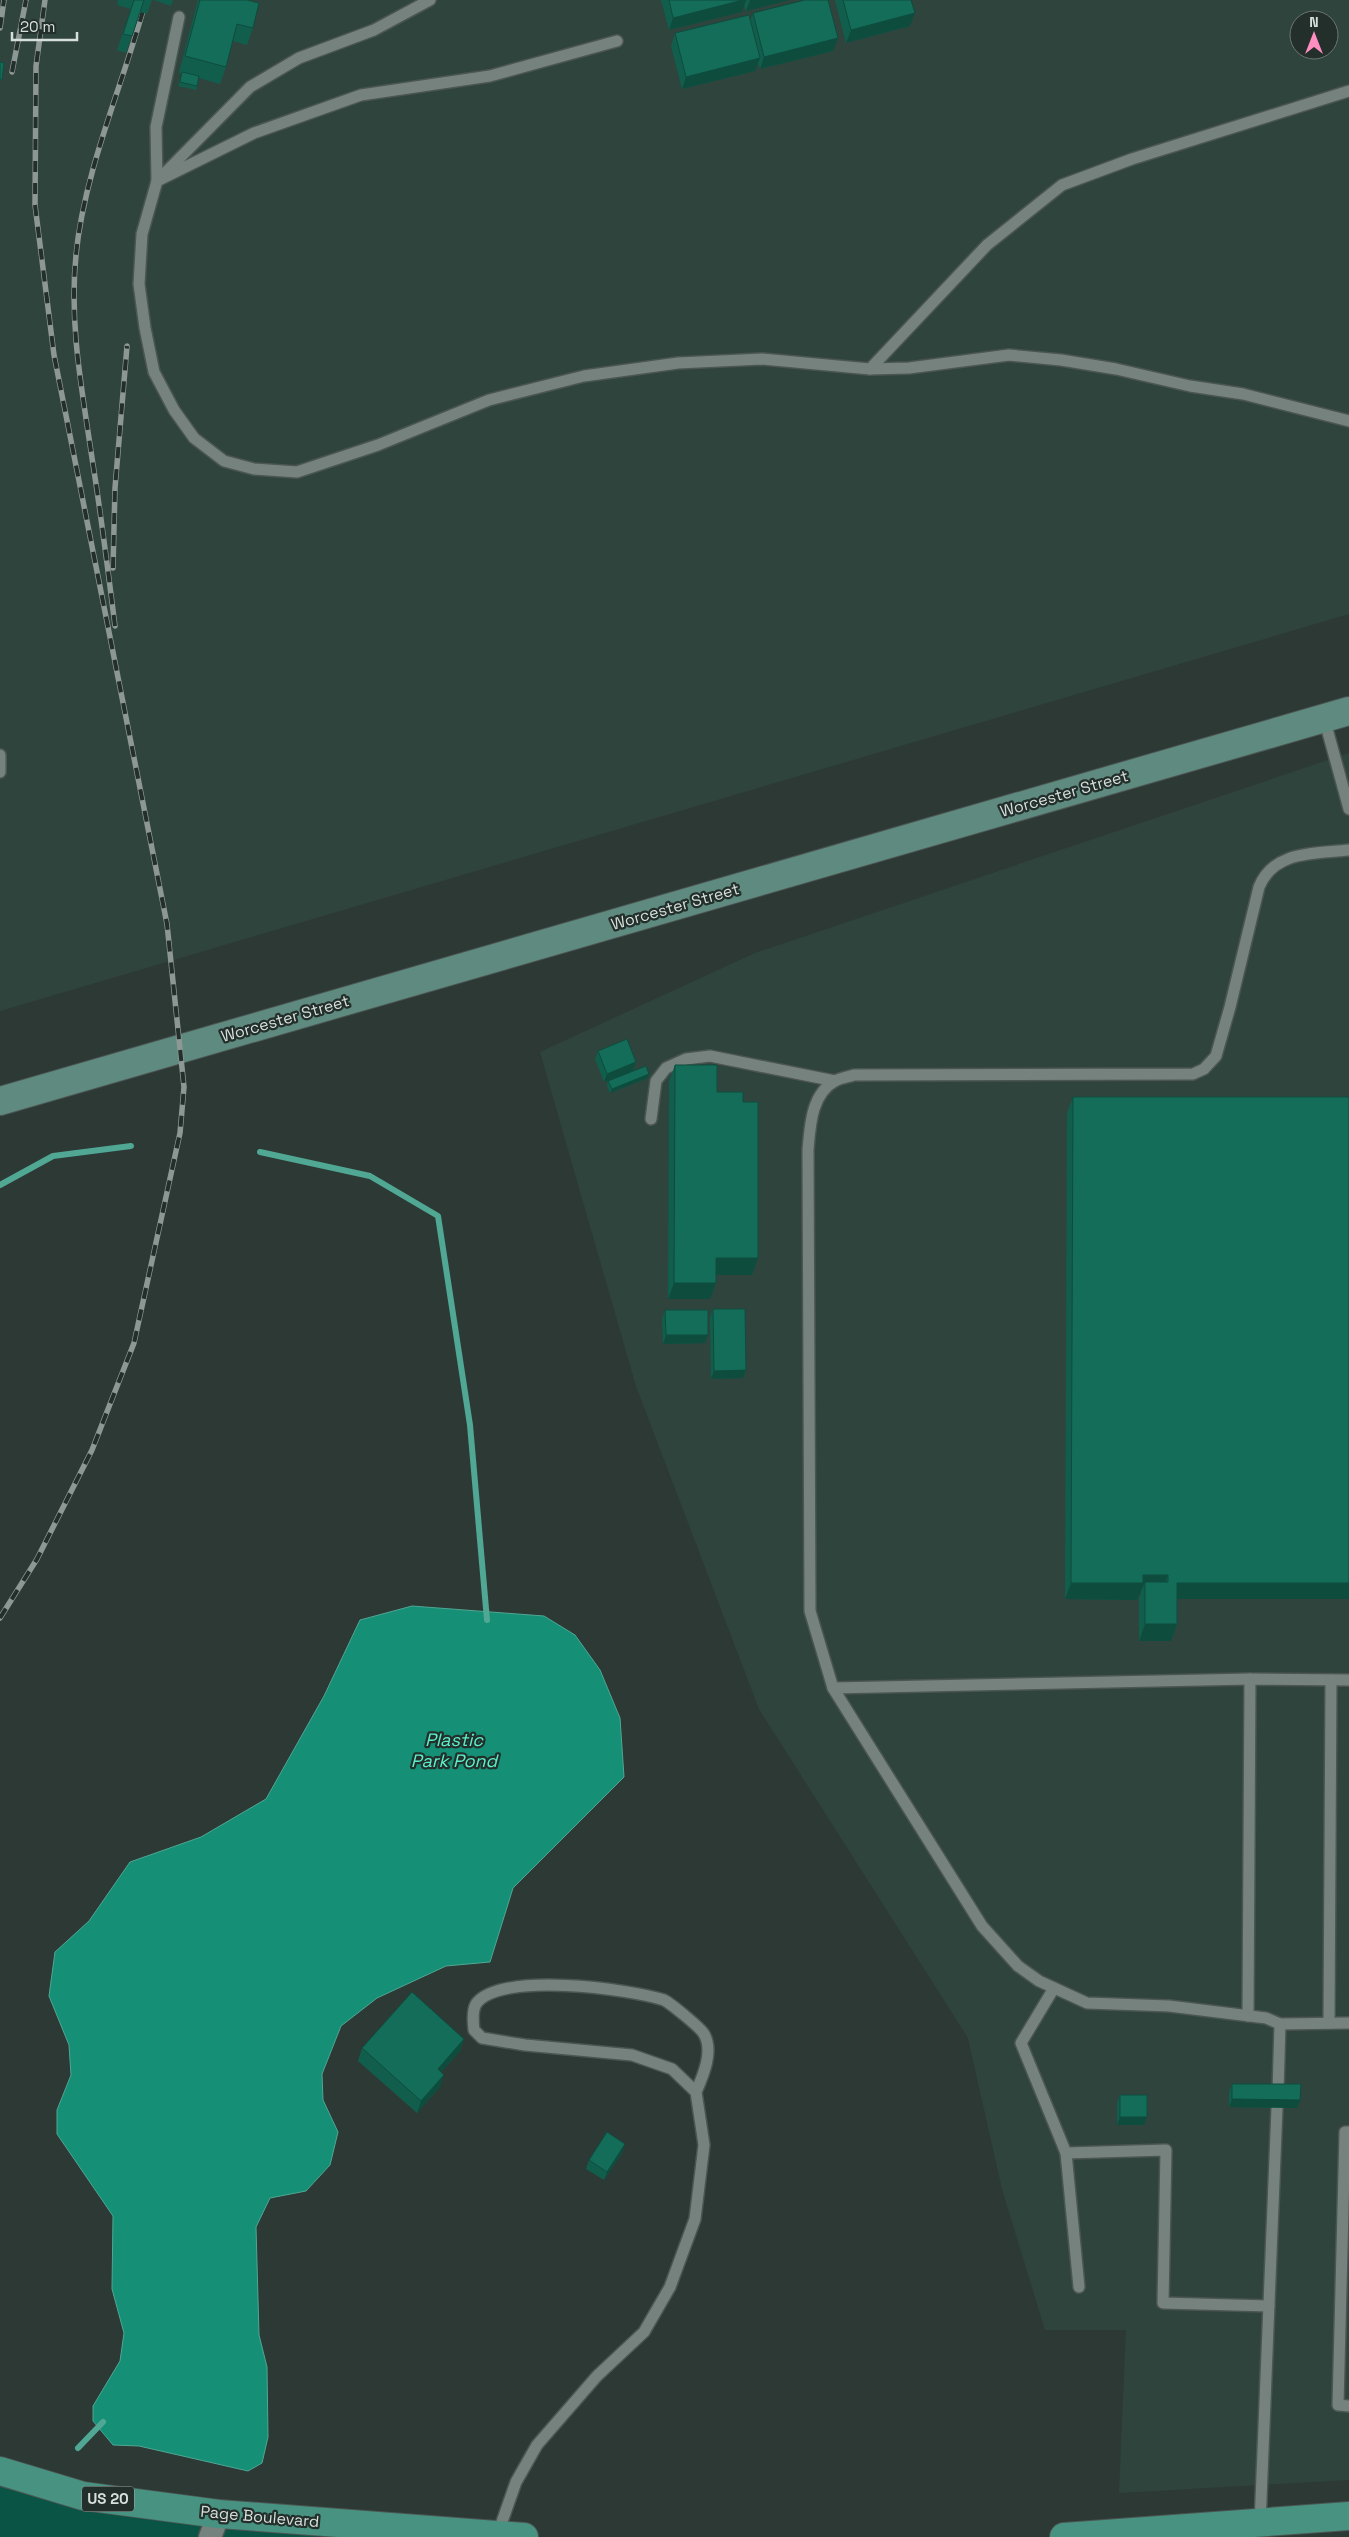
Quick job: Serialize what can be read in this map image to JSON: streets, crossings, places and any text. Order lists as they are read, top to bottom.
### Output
{
  "streets": {
    "main road": ["Worcester Street", "US 20", "Page Boulevard"]
  },
  "water": ["Plastic Park Pond"],
  "scale_bar": "20 m",
  "north": "top"
}
